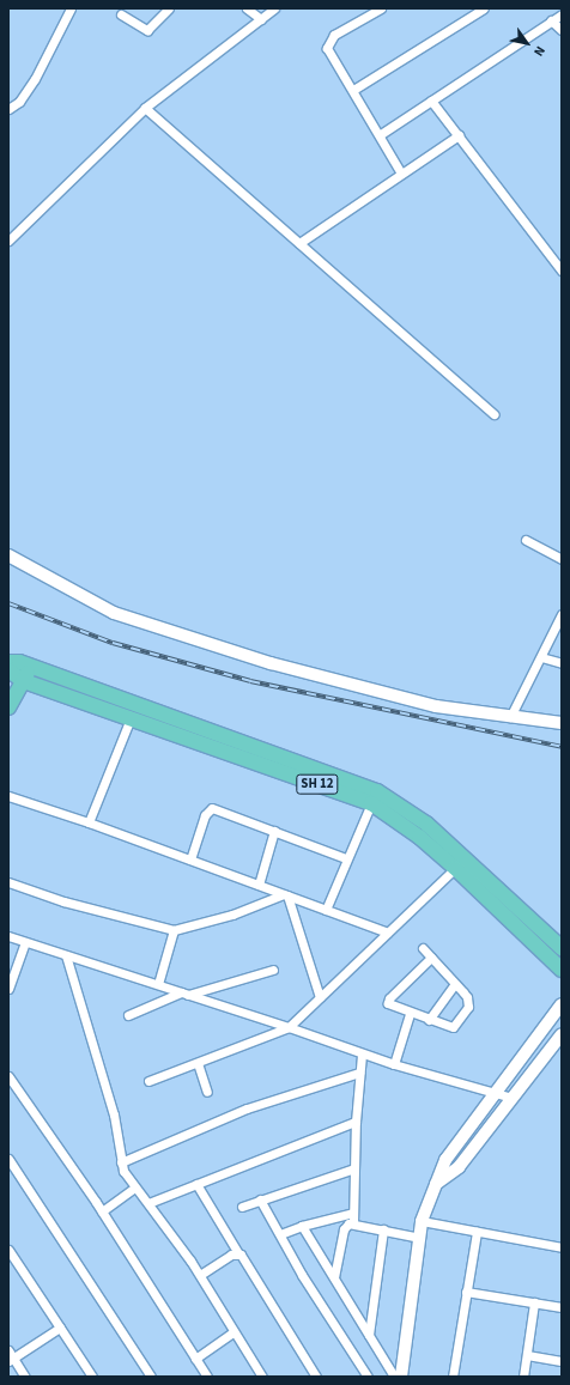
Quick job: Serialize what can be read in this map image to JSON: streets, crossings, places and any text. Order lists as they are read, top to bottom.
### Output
{
  "streets": {
    "main road": ["SH 12"]
  },
  "north": "bottom right"
}
